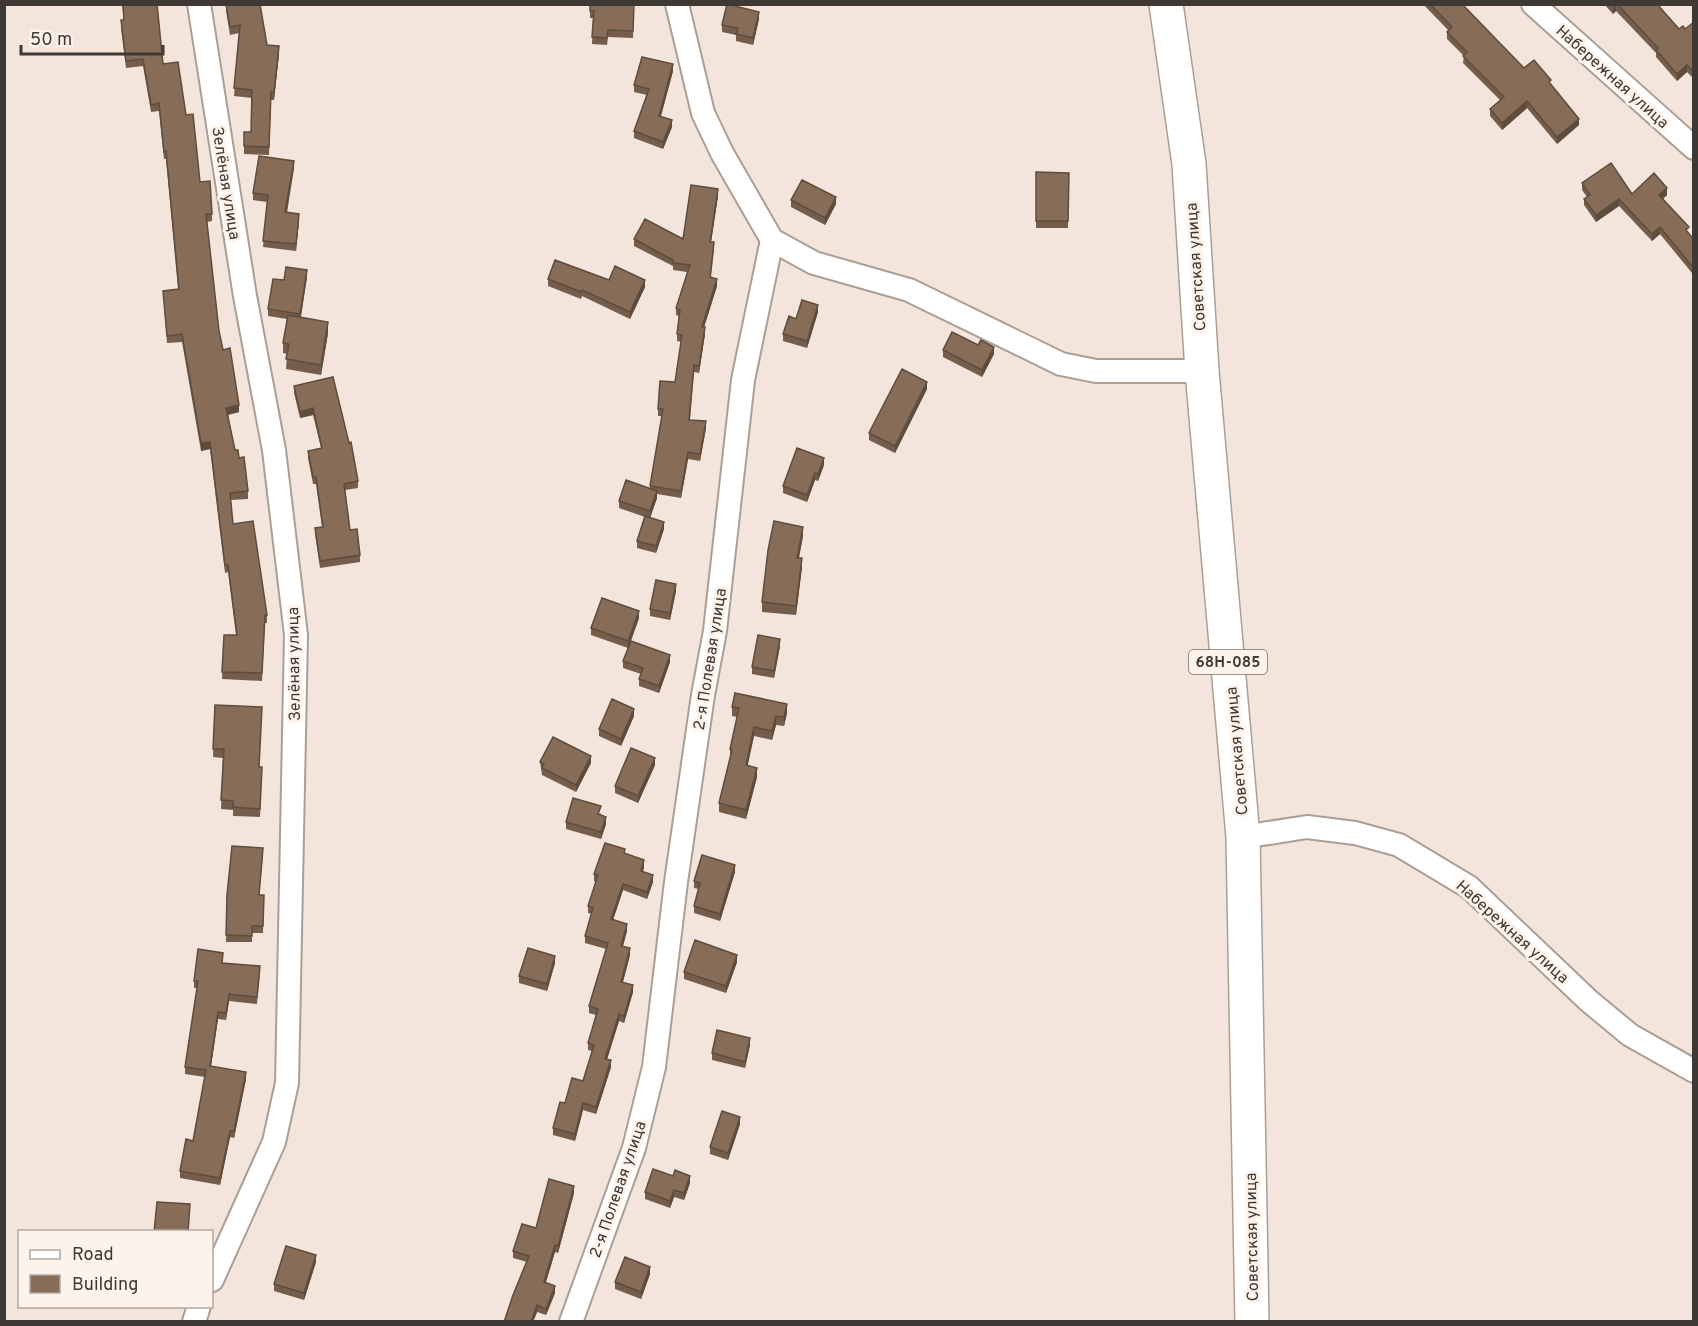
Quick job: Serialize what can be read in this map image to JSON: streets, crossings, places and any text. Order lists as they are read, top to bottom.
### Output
{
  "streets": {
    "main road": ["Советская улица", "68Н-085"],
    "street": ["Набережная улица", "Зелёная улица", "2-я Полевая улица"]
  },
  "crossings": [
    ["Набережная улица", "Советская улица"]
  ],
  "legend": ["Road", "Building"],
  "scale_bar": "50 m"
}
